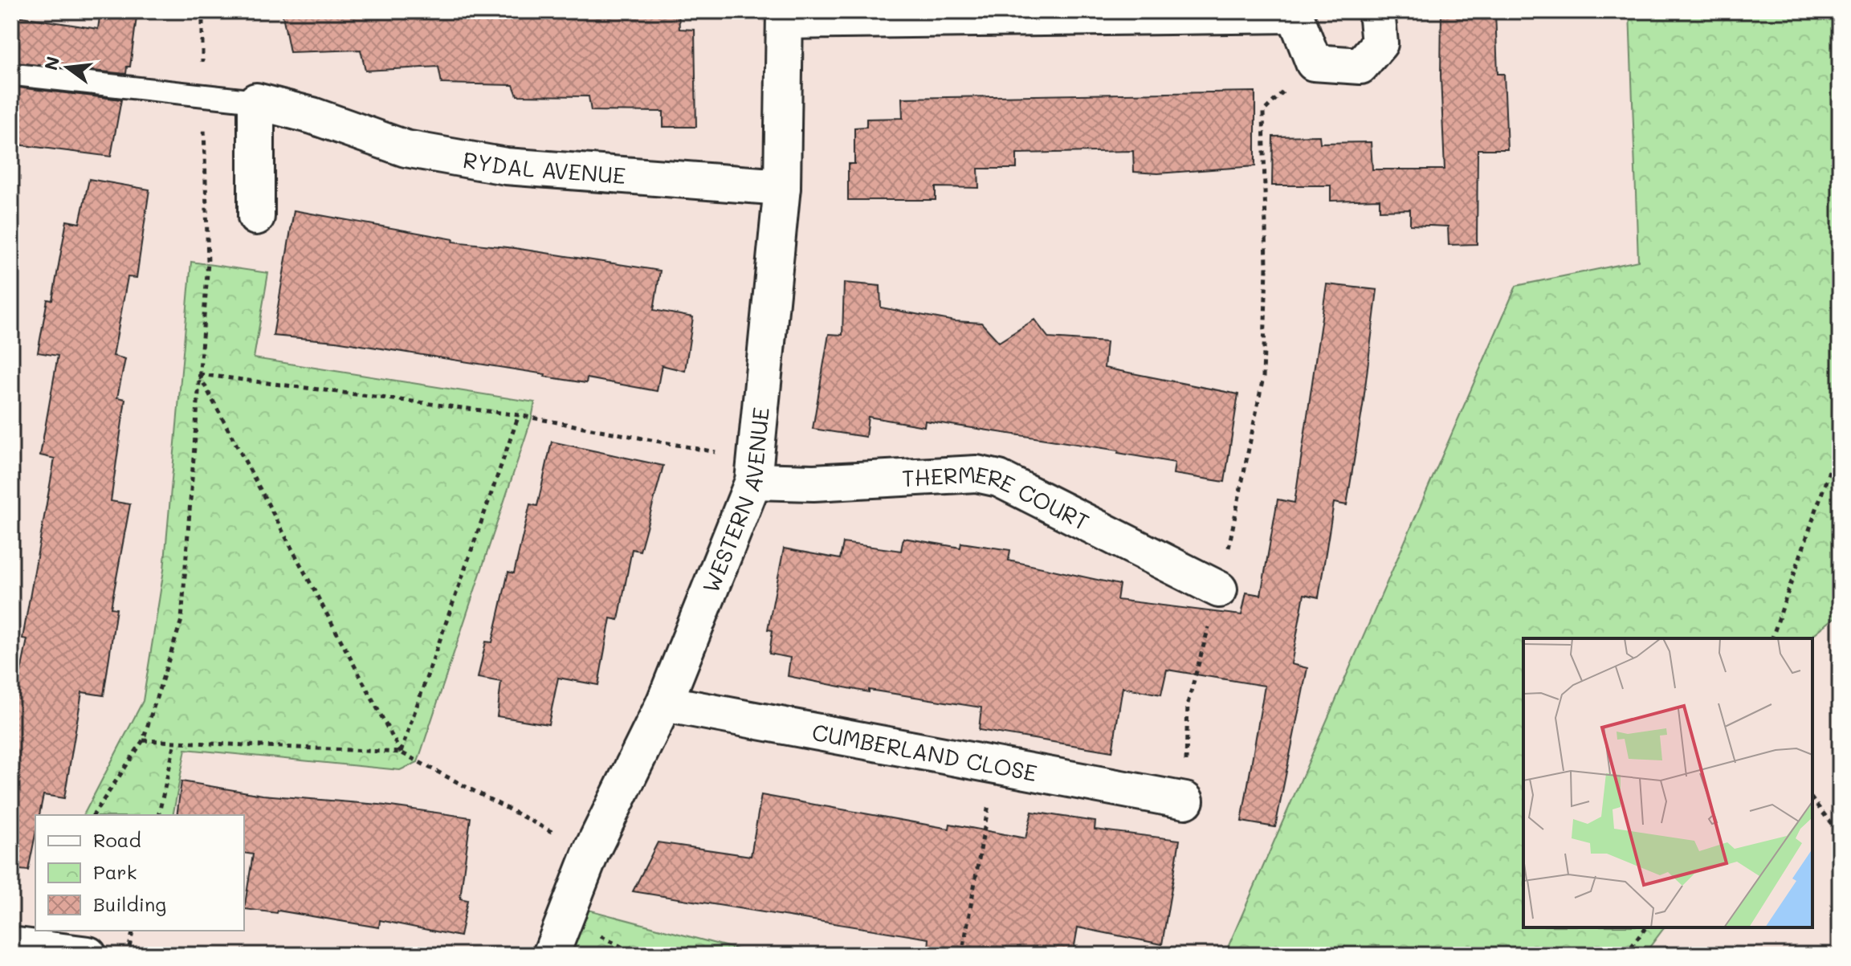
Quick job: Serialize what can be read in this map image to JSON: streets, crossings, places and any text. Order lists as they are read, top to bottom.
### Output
{
  "streets": {
    "street": [
      "RYDAL AVENUE",
      "WESTERN AVENUE",
      "THERMERE COURT",
      "CUMBERLAND CLOSE"
    ]
  },
  "crossings": [
    ["RYDAL AVENUE", "WESTERN AVENUE"],
    ["WESTERN AVENUE", "THERMERE COURT"],
    ["WESTERN AVENUE", "CUMBERLAND CLOSE"]
  ],
  "legend": ["Road", "Park", "Building"],
  "north": "left"
}
